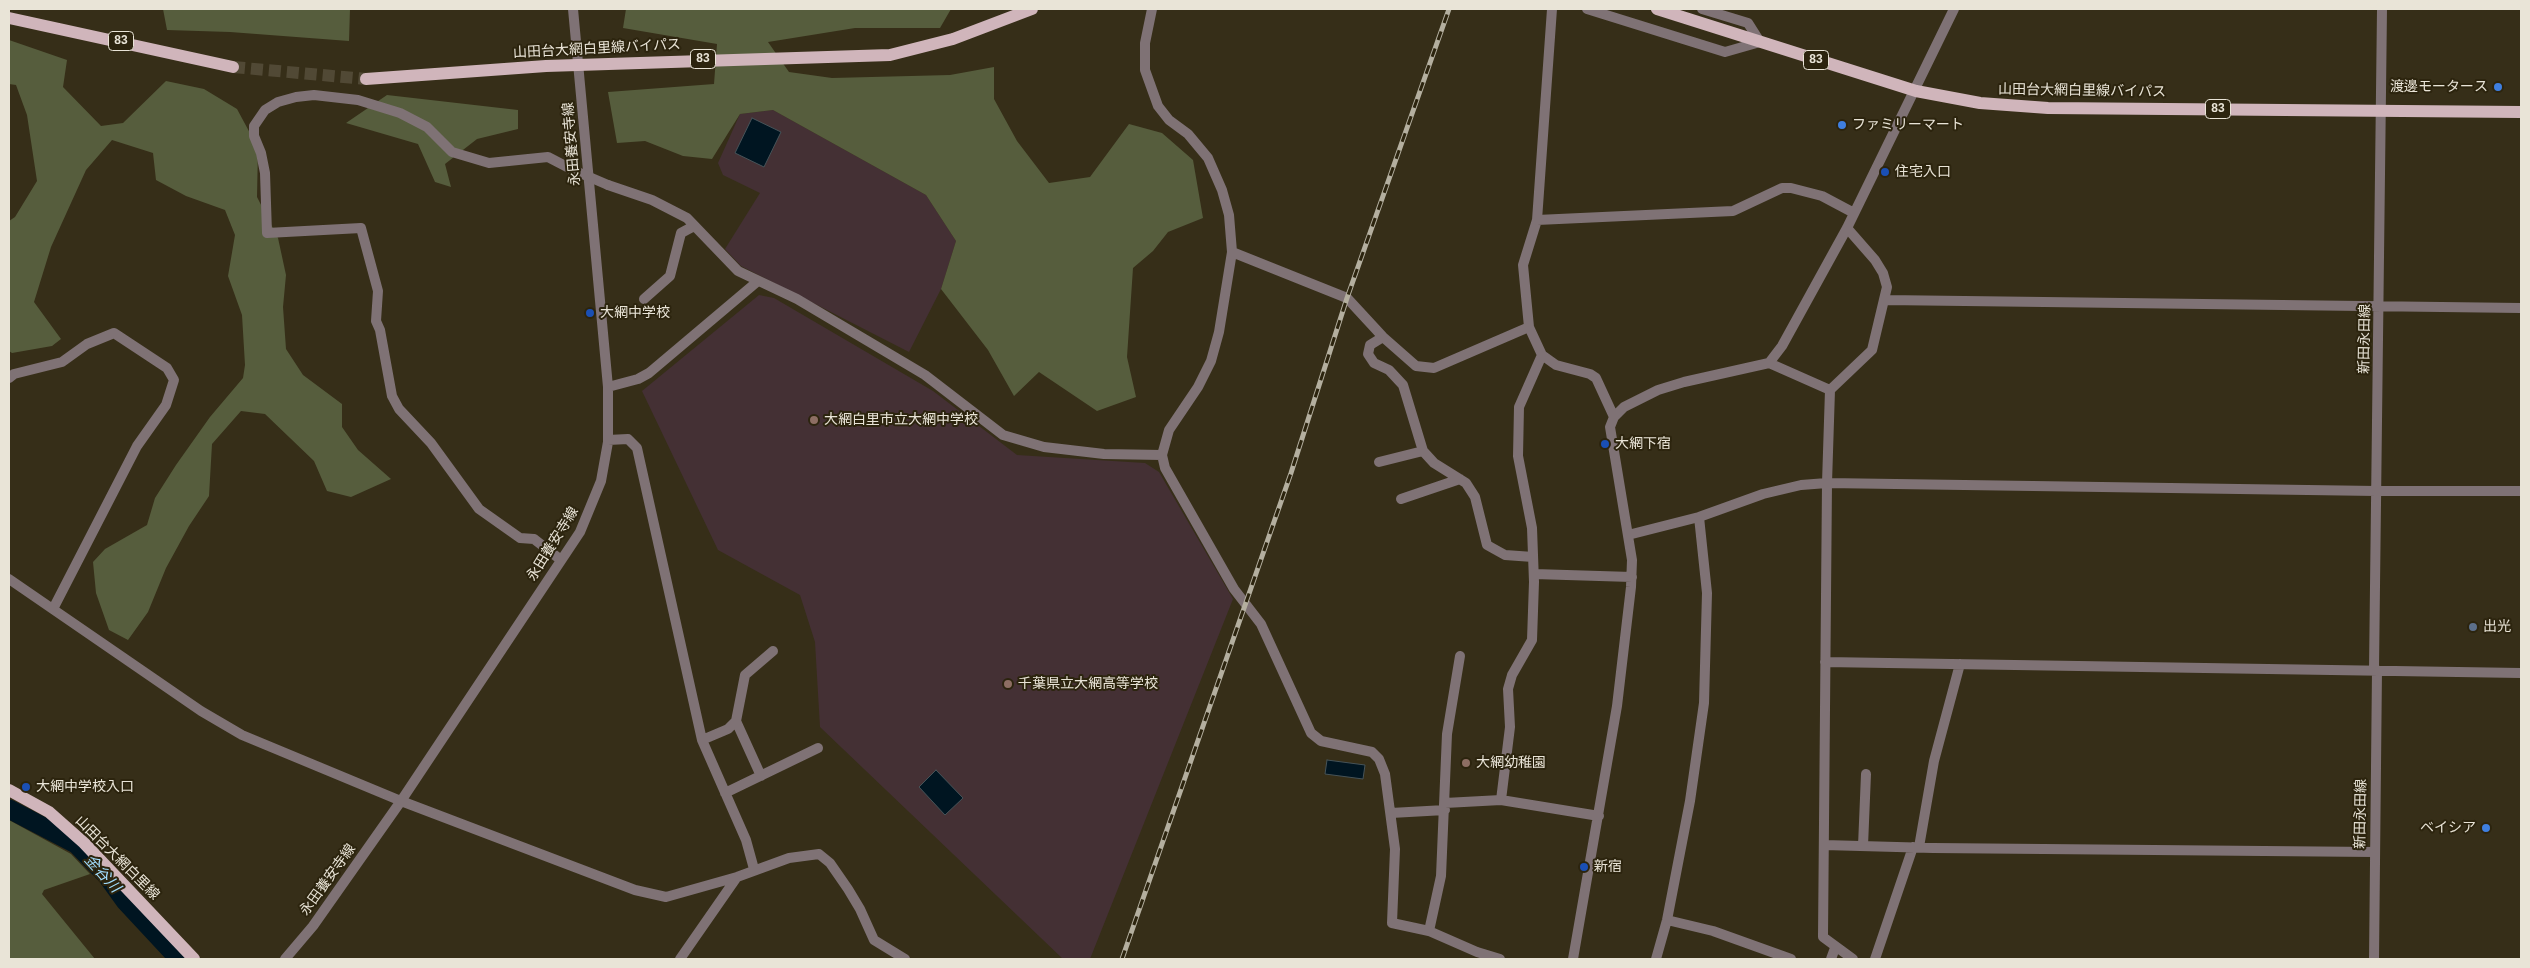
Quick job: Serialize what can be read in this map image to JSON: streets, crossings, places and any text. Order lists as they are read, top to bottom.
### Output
{
  "streets": {
    "main road": ["83", "山田台大網白里線バイパス", "山田台大網白里線"],
    "street": ["永田養安寺線", "新田永田線"]
  },
  "crossings": [
    ["山田台大網白里線バイパス", "永田養安寺線"],
    ["山田台大網白里線バイパス", "新田永田線"]
  ],
  "water": ["金谷川"],
  "places": [
    "渡邊モータース",
    "ファミリーマート",
    "住宅入口",
    "大網中学校",
    "大網白里市立大網中学校",
    "大網下宿",
    "出光",
    "千葉県立大網高等学校",
    "大網幼稚園",
    "大網中学校入口",
    "ベイシア",
    "新宿"
  ]
}
